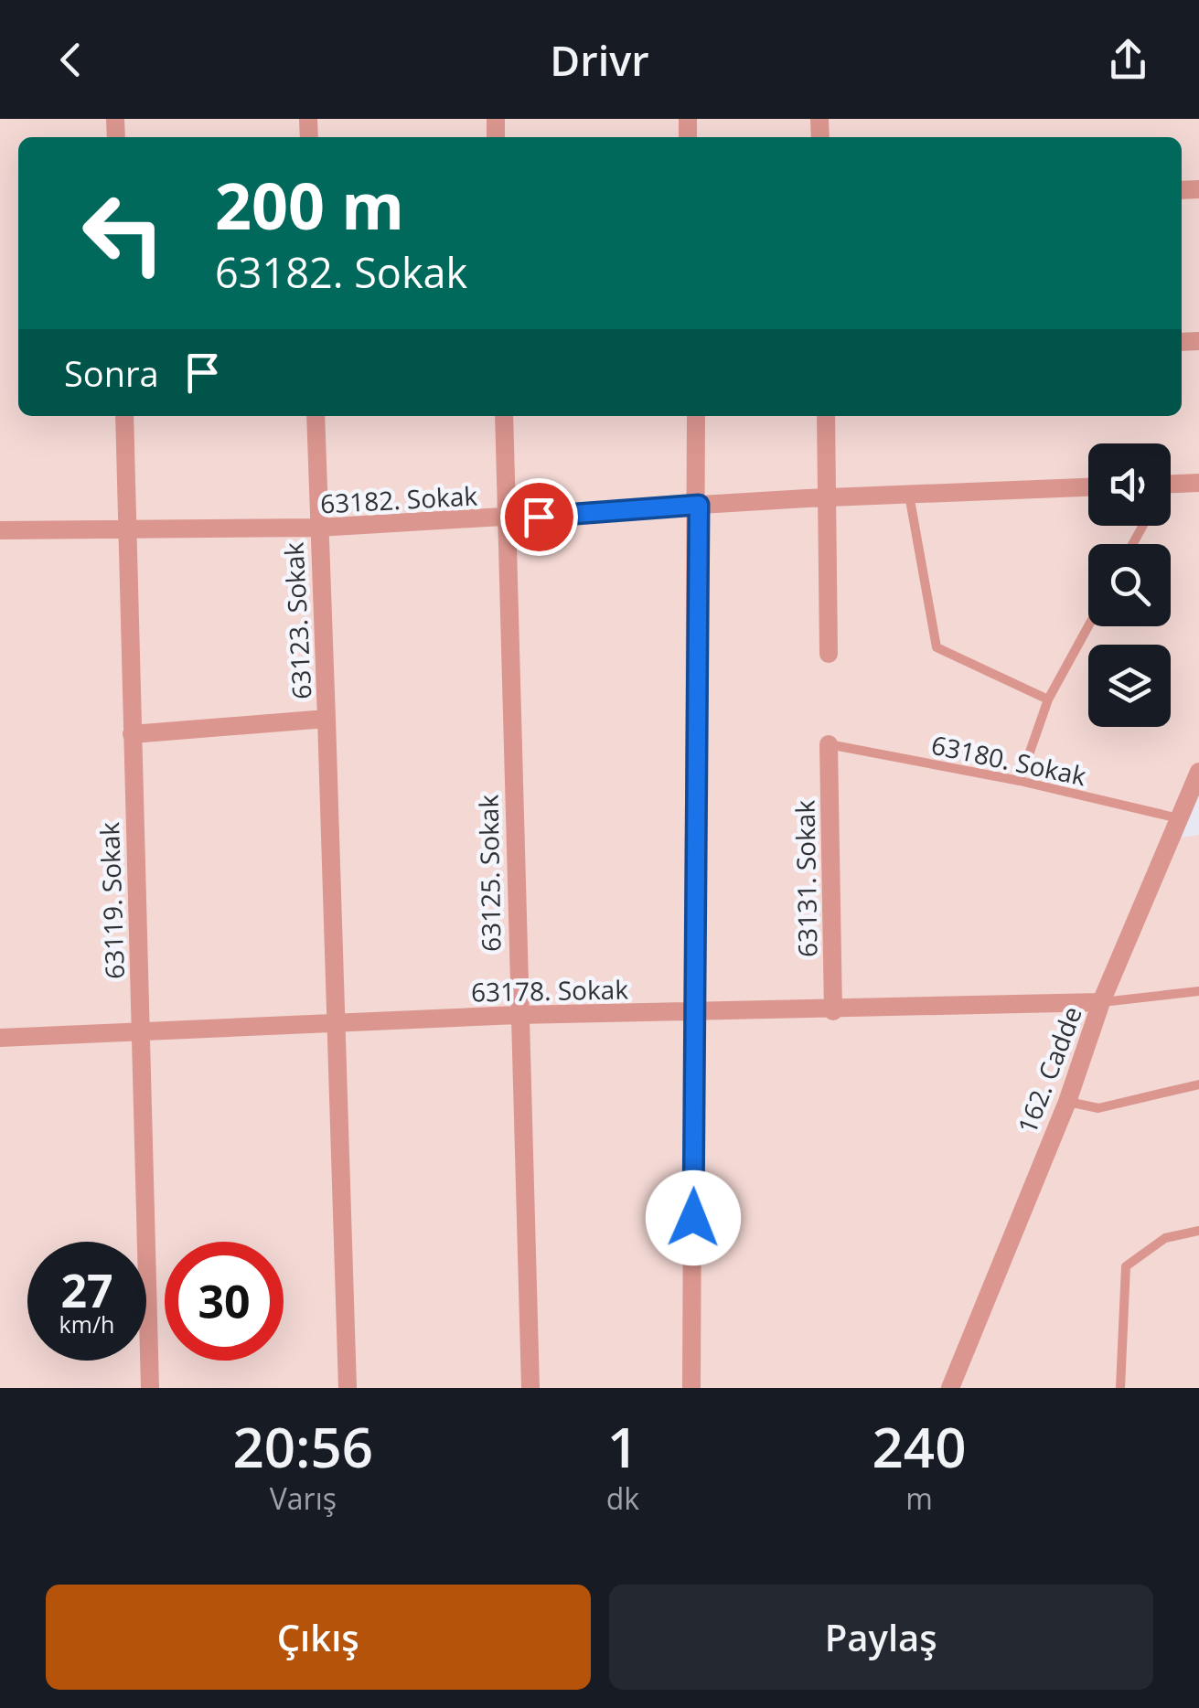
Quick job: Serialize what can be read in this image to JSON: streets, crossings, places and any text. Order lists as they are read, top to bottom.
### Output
{
  "streets": {
    "street": [
      "63182. Sokak",
      "63123. Sokak",
      "63125. Sokak",
      "63131. Sokak",
      "63119. Sokak",
      "63178. Sokak",
      "162. Cadde"
    ],
    "lane": ["63180. Sokak"]
  },
  "crossings": [
    ["63182. Sokak", "63123. Sokak"],
    ["63182. Sokak", "63125. Sokak"],
    ["63182. Sokak", "63119. Sokak"],
    ["63123. Sokak", "63178. Sokak"],
    ["63180. Sokak", "63131. Sokak"],
    ["63180. Sokak", "162. Cadde"],
    ["63125. Sokak", "63178. Sokak"],
    ["63131. Sokak", "63178. Sokak"],
    ["63119. Sokak", "63178. Sokak"],
    ["63178. Sokak", "162. Cadde"]
  ],
  "page": {
    "header": "Drivr",
    "turn": ["200 m", "63182. Sokak"],
    "then": "Sonra",
    "speed": "27 km/h",
    "limit": "30",
    "eta": [
      "20:56",
      "Varış",
      "1",
      "dk",
      "240",
      "m"
    ],
    "buttons": ["Çıkış", "Paylaş"]
  }
}
